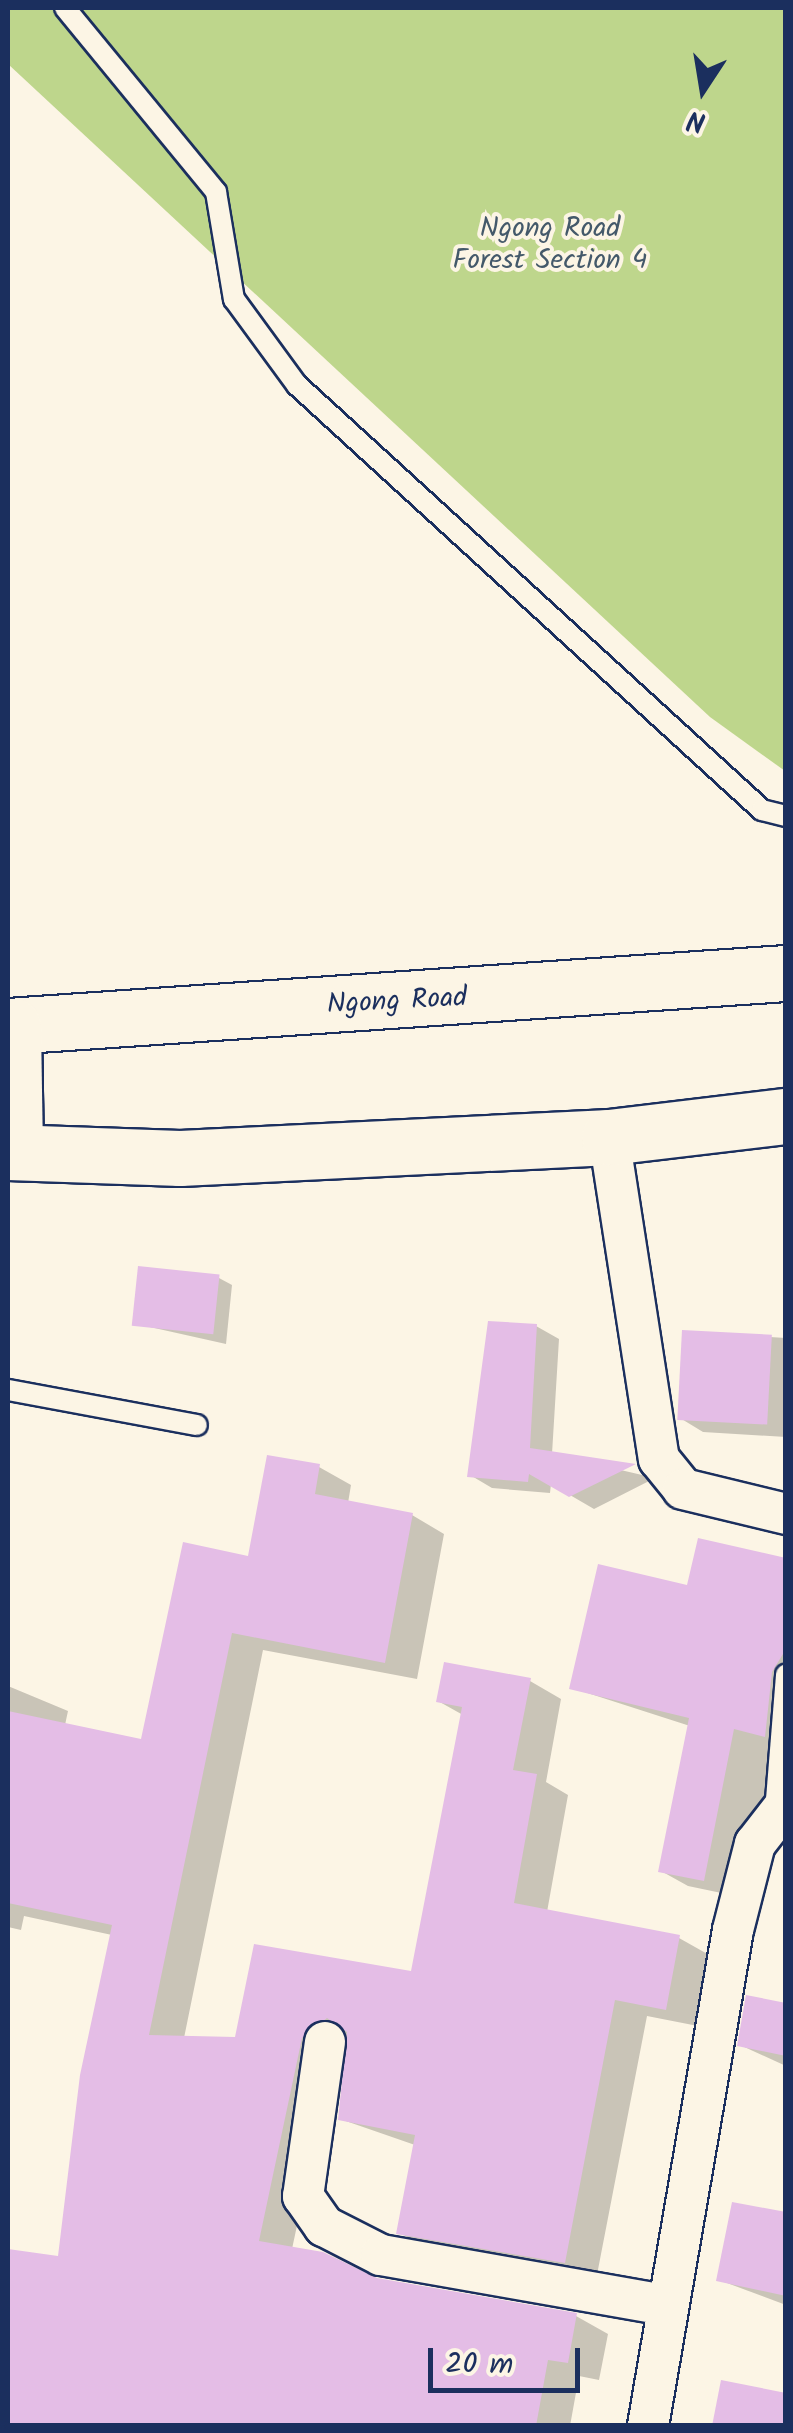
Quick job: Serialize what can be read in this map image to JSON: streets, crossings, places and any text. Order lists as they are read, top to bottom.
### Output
{
  "streets": {
    "main road": ["Ngong Road"]
  },
  "parks": ["Ngong Road Forest Section 4"],
  "scale_bar": "20 m",
  "north": "bottom"
}
